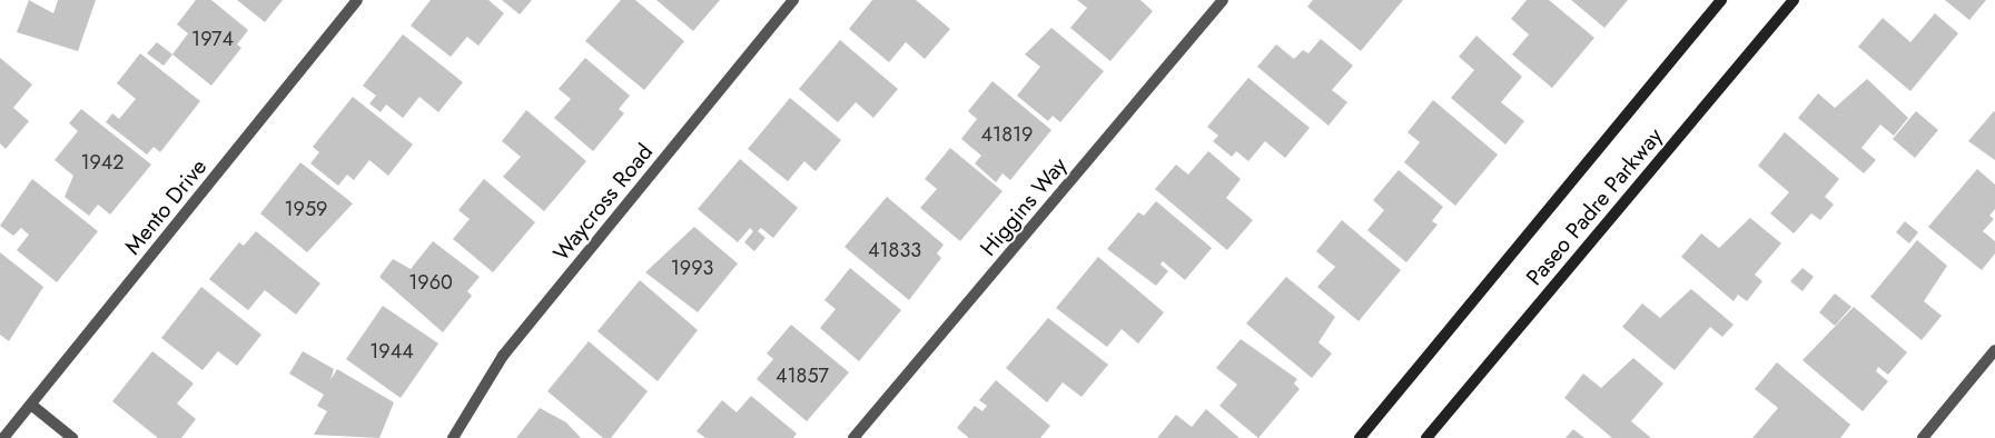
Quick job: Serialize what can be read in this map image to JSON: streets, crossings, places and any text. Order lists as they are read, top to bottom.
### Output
{
  "streets": {
    "main road": ["Paseo Padre Parkway"],
    "street": ["Waycross Road", "Mento Drive", "Higgins Way"]
  },
  "house_numbers": [
    "1974",
    "41819",
    "1942",
    "1959",
    "41833",
    "1993",
    "1960",
    "1944",
    "41857"
  ]
}
